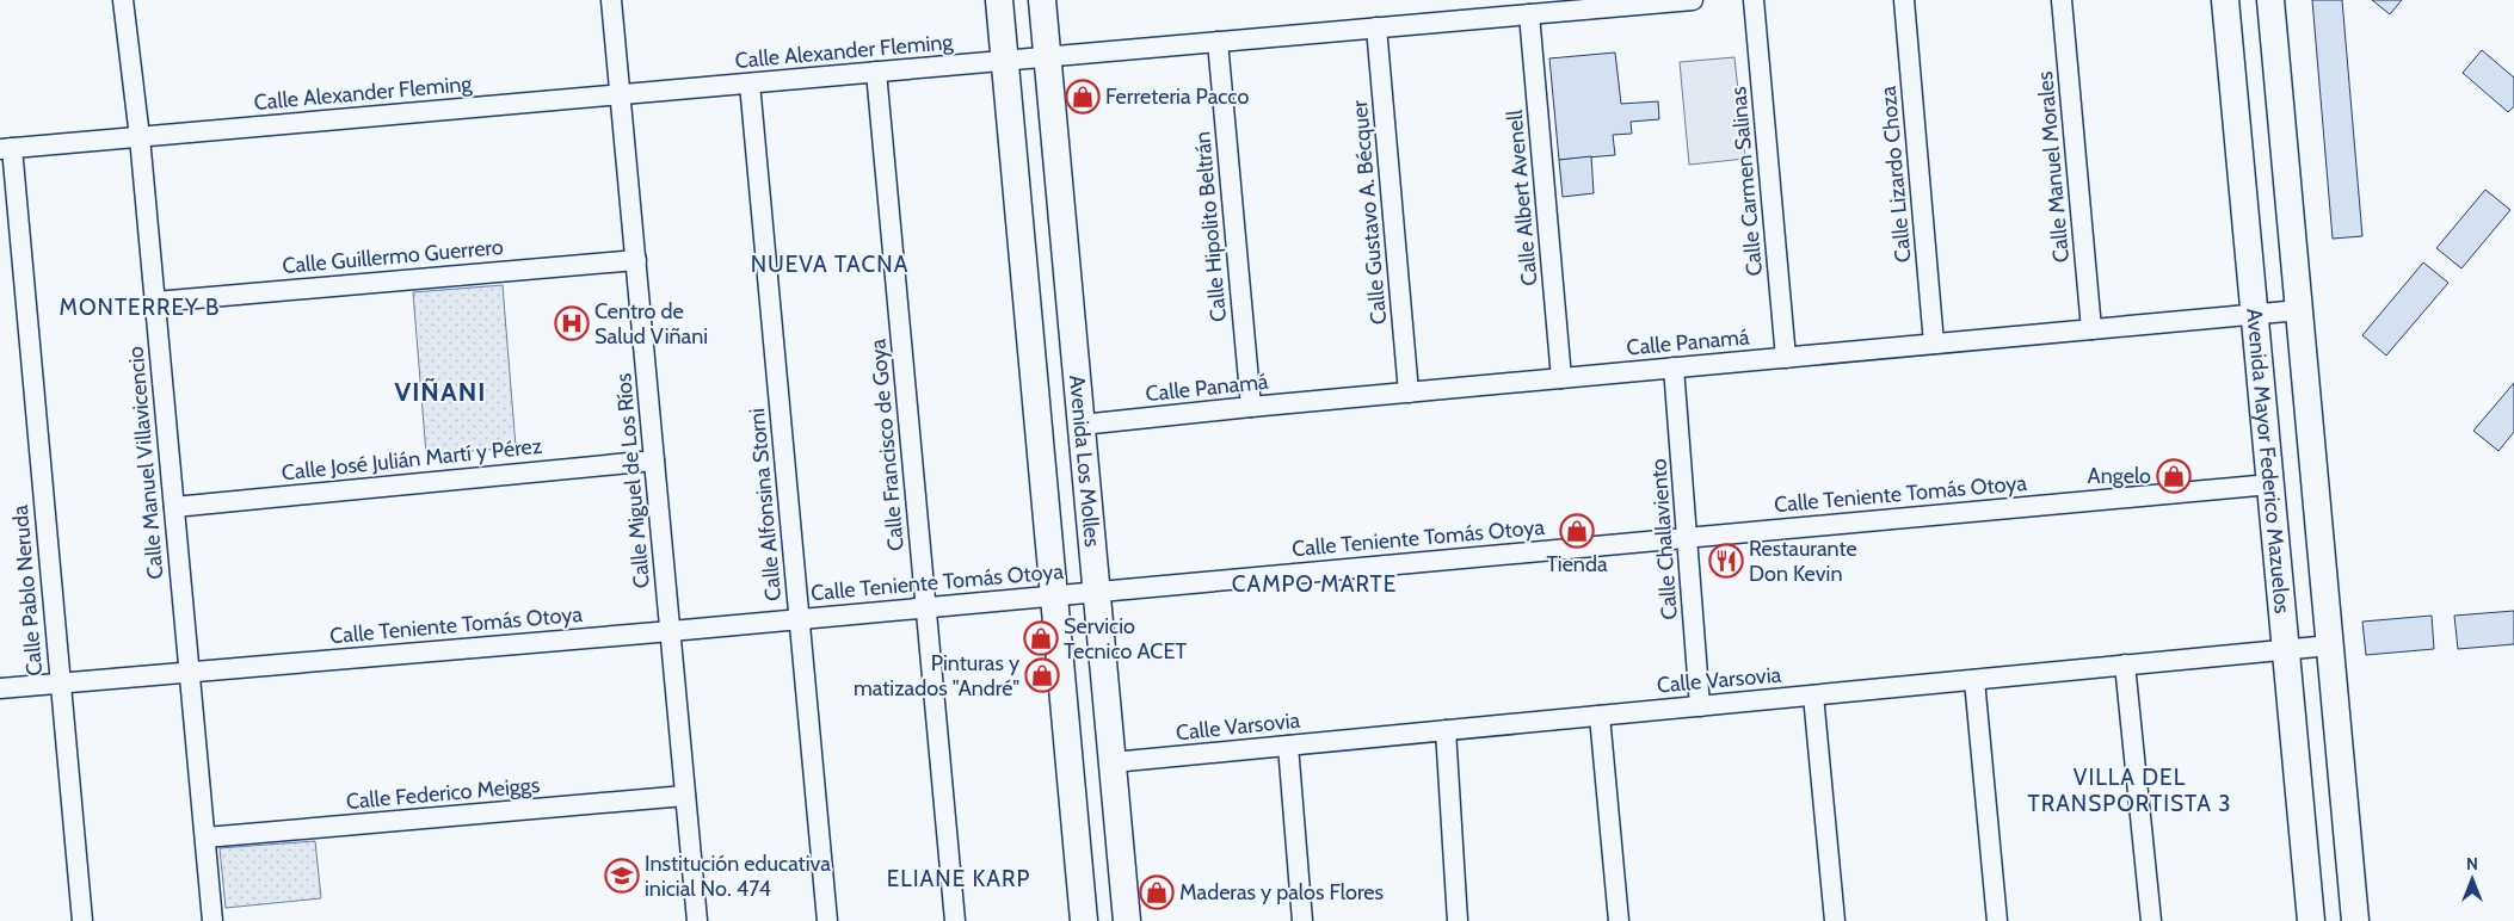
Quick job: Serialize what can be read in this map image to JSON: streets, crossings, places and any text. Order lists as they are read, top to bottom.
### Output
{
  "streets": {
    "street": [
      "Calle Alexander Fleming",
      "Calle Manuel Morales",
      "Calle Lizardo Choza",
      "Calle Carmen Salinas",
      "Calle Albert Avenell",
      "Calle Gustavo A. Bécquer",
      "Calle Hipolito Beltrán",
      "Calle Guillermo Guerrero",
      "Calle Panamá",
      "Calle Francisco de Goya",
      "Calle José Julián Martí y Pérez",
      "Avenida Los Molles",
      "Avenida Mayor Federico Mazuelos",
      "Calle Manuel Villavicencio",
      "Calle Miguel de Los Ríos",
      "Calle Teniente Tomás Otoya",
      "Calle Alfonsina Storni",
      "Calle Challaviento",
      "Calle Pablo Neruda",
      "Calle Varsovia",
      "Calle Federico Meiggs"
    ]
  },
  "crossings": [
    ["Calle Alexander Fleming", "Calle Albert Avenell"],
    ["Calle Alexander Fleming", "Calle Gustavo A. Bécquer"],
    ["Calle Alexander Fleming", "Calle Hipolito Beltrán"],
    ["Calle Alexander Fleming", "Calle Francisco de Goya"],
    ["Calle Alexander Fleming", "Avenida Los Molles"],
    ["Calle Alexander Fleming", "Calle Manuel Villavicencio"],
    ["Calle Alexander Fleming", "Calle Miguel de Los Ríos"],
    ["Calle Alexander Fleming", "Calle Alfonsina Storni"],
    ["Calle Alexander Fleming", "Calle Pablo Neruda"],
    ["Calle Manuel Morales", "Calle Panamá"],
    ["Calle Lizardo Choza", "Calle Panamá"],
    ["Calle Carmen Salinas", "Calle Panamá"],
    ["Calle Albert Avenell", "Calle Panamá"],
    ["Calle Gustavo A. Bécquer", "Calle Panamá"],
    ["Calle Hipolito Beltrán", "Calle Panamá"],
    ["Calle Guillermo Guerrero", "Calle Manuel Villavicencio"],
    ["Calle Guillermo Guerrero", "Calle Miguel de Los Ríos"],
    ["Calle Panamá", "Avenida Los Molles"],
    ["Calle Panamá", "Avenida Mayor Federico Mazuelos"],
    ["Calle Panamá", "Calle Challaviento"],
    ["Calle Francisco de Goya", "Calle Teniente Tomás Otoya"],
    ["Calle José Julián Martí y Pérez", "Calle Manuel Villavicencio"],
    ["Calle José Julián Martí y Pérez", "Calle Miguel de Los Ríos"],
    ["Avenida Los Molles", "Calle Teniente Tomás Otoya"],
    ["Avenida Los Molles", "Calle Varsovia"],
    ["Avenida Mayor Federico Mazuelos", "Calle Teniente Tomás Otoya"],
    ["Avenida Mayor Federico Mazuelos", "Calle Varsovia"],
    ["Calle Manuel Villavicencio", "Calle Teniente Tomás Otoya"],
    ["Calle Manuel Villavicencio", "Calle Federico Meiggs"],
    ["Calle Miguel de Los Ríos", "Calle Teniente Tomás Otoya"],
    ["Calle Miguel de Los Ríos", "Calle Federico Meiggs"],
    ["Calle Teniente Tomás Otoya", "Calle Alfonsina Storni"],
    ["Calle Teniente Tomás Otoya", "Calle Challaviento"],
    ["Calle Teniente Tomás Otoya", "Calle Pablo Neruda"],
    ["Calle Challaviento", "Calle Varsovia"]
  ],
  "districts": [
    "NUEVA TACNA",
    "MONTERREY B",
    "VIÑANI",
    "CAMPO MARTE",
    "VILLA DEL TRANSPORTISTA 3",
    "ELIANE KARP"
  ],
  "places": {
    "shop": [
      "Ferreteria Pacco",
      "Angelo",
      "Tienda",
      "Servicio Tecnico ACET",
      "Pinturas y matizados \"André\"",
      "Maderas y palos Flores"
    ],
    "hospital": ["Centro de Salud Viñani"],
    "restaurant": ["Restaurante Don Kevin"],
    "school or university": ["Institución educativa inicial No. 474"]
  },
  "north": "top"
}
